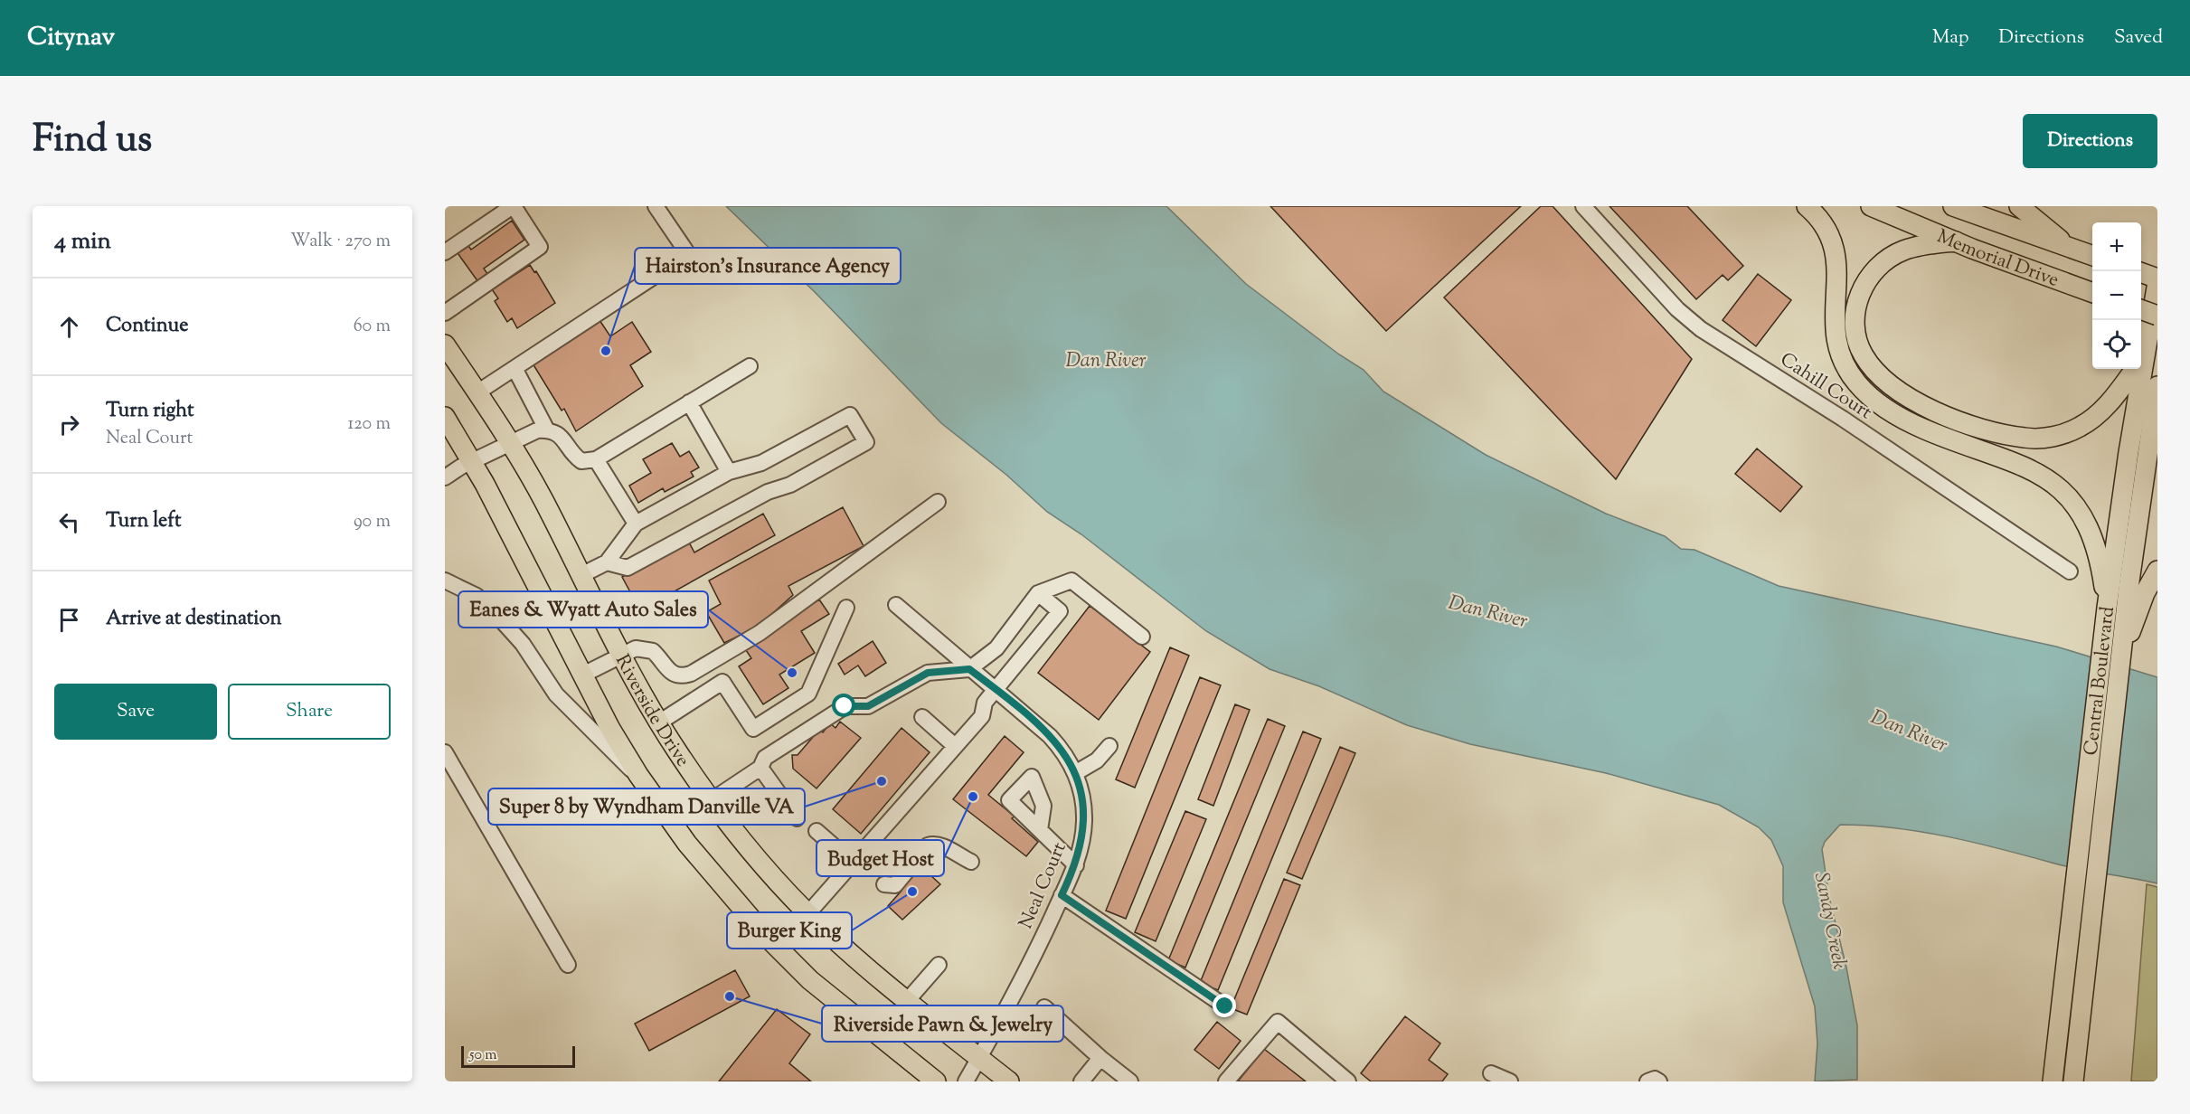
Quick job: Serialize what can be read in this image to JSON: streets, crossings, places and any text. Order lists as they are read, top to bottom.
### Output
{
  "streets": {
    "main road": ["Memorial Drive", "Central Boulevard", "Riverside Drive"],
    "street": ["Cahill Court", "Neal Court"]
  },
  "crossings": [
    ["Riverside Drive", "Neal Court"]
  ],
  "water": ["Dan River", "Sandy Creek"],
  "places": [
    "Hairston's Insurance Agency",
    "Eanes & Wyatt Auto Sales",
    "Super 8 by Wyndham Danville VA",
    "Budget Host",
    "Burger King",
    "Riverside Pawn & Jewelry"
  ],
  "scale_bar": "50 m",
  "page": {
    "header": "Citynav",
    "nav": ["Map", "Directions", "Saved"],
    "title": "Find us",
    "buttons": [
      "Directions",
      ["Save", "Share"]
    ],
    "heading": ["4 min", "Walk · 270 m"],
    "map_buttons": ["+", "−"],
    "list": [
      ["Continue", "60 m"],
      ["Turn right", "Neal Court", "120 m"],
      ["Turn left", "90 m"],
      "Arrive at destination"
    ],
    "scale": "50 m"
  }
}
